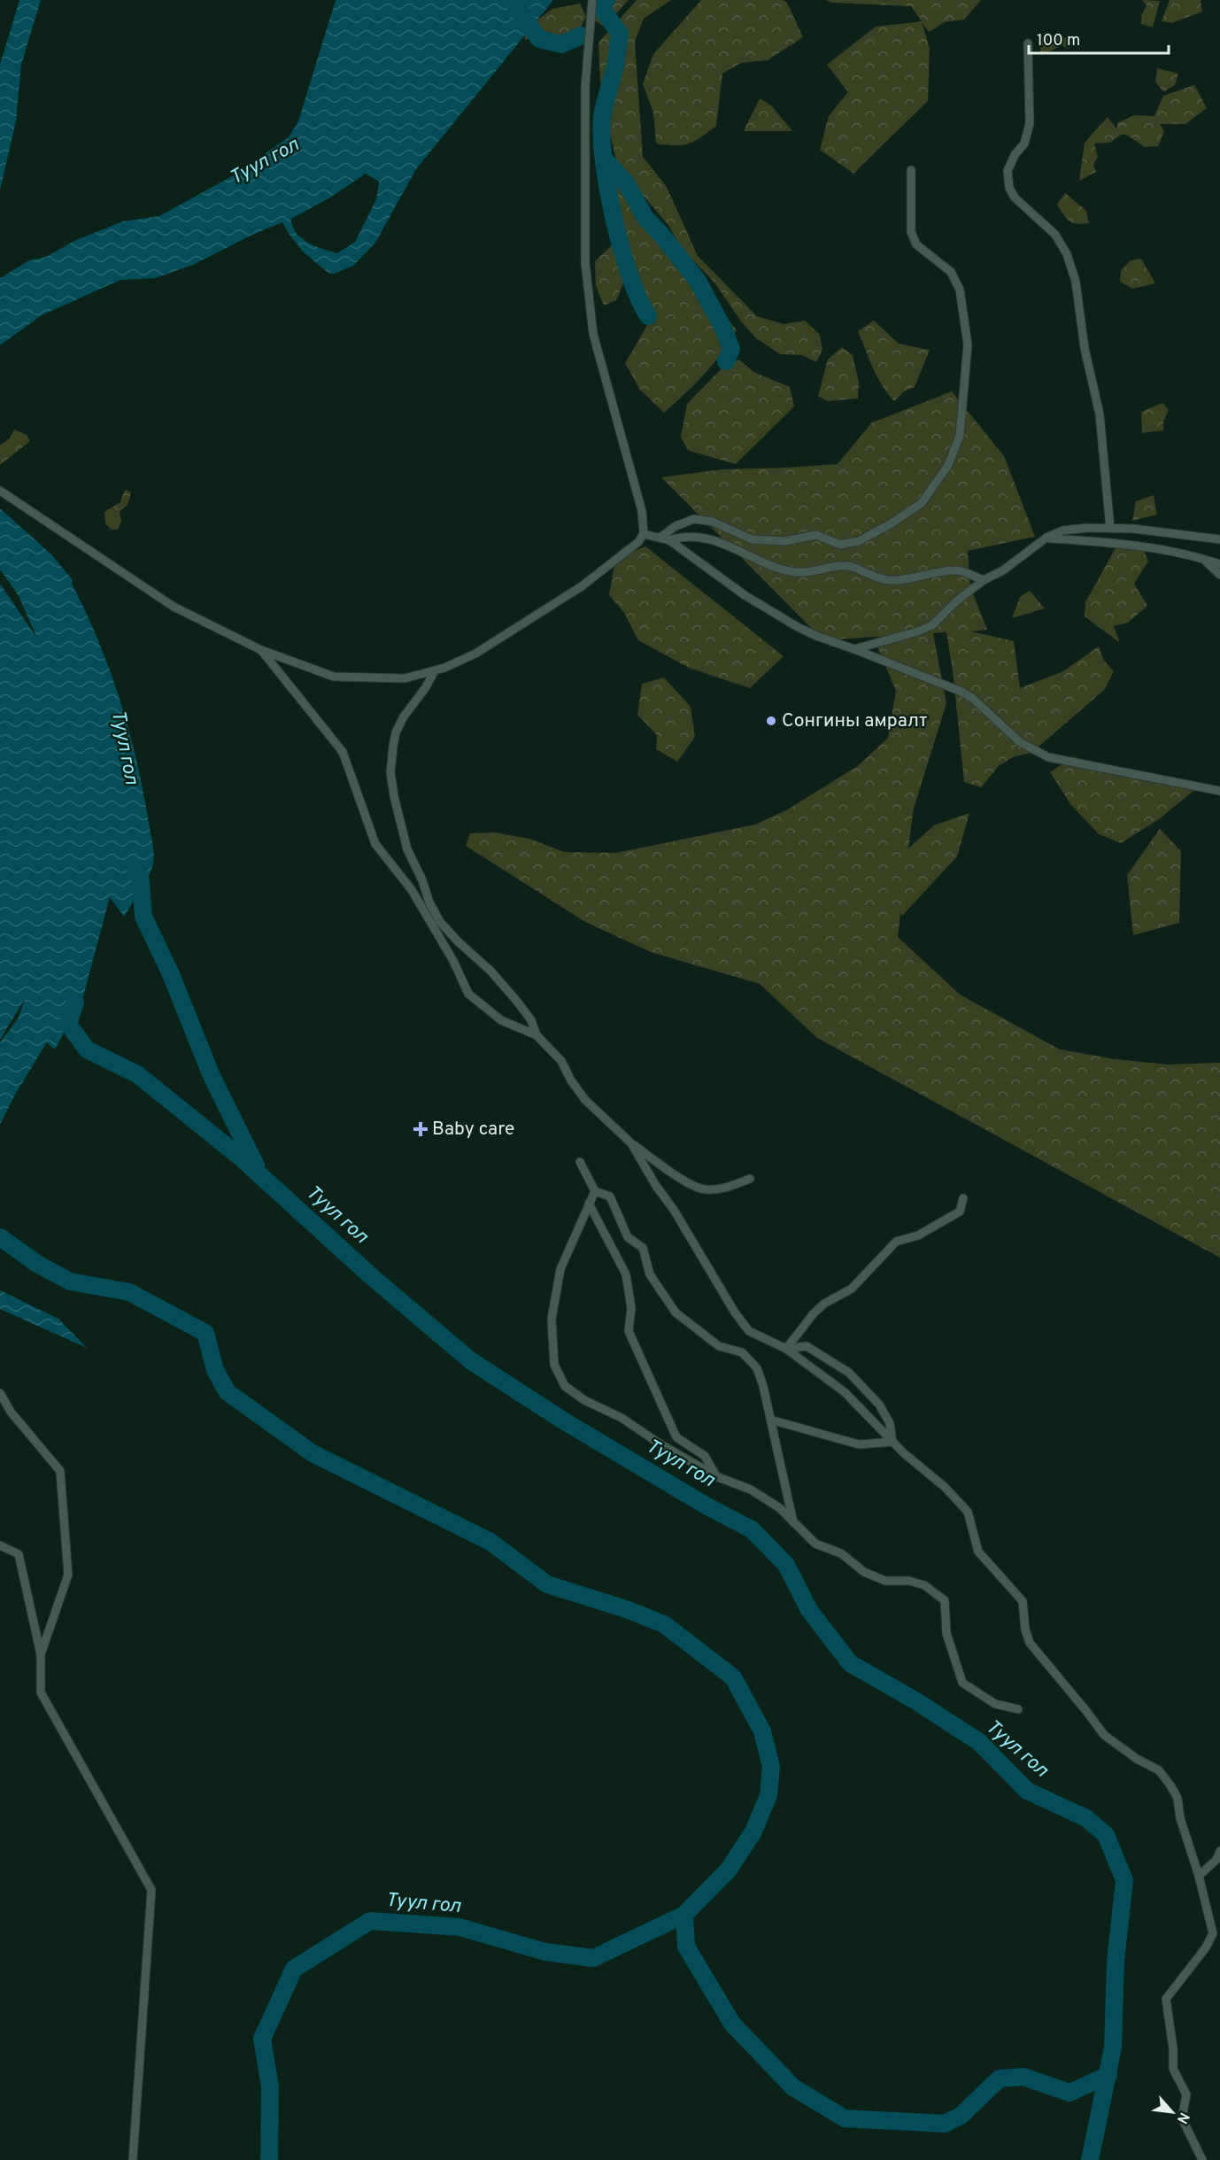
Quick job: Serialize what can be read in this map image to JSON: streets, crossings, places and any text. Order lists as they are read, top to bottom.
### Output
{
  "water": ["Туул гол"],
  "places": {
    "other": ["Сонгины амралт"],
    "health": ["Baby care"]
  },
  "scale_bar": "100 m",
  "north": "bottom right"
}
